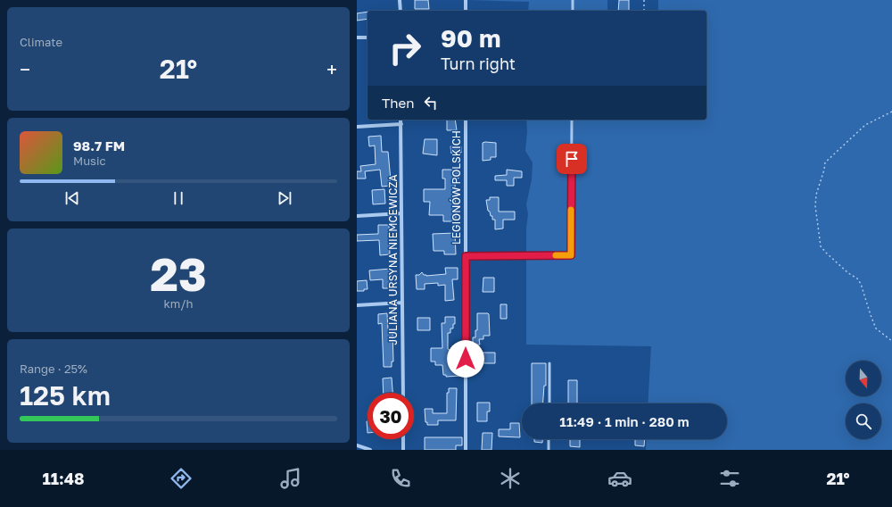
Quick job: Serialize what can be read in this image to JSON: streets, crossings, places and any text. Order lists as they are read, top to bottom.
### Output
{
  "streets": {
    "street": ["LEGIONÓW POLSKICH", "JULIANA URSYNA NIEMCEWICZA"]
  },
  "north": "bottom",
  "page": {
    "tile": [
      "Climate",
      ["23", "km/h"],
      ["Range · 25%", "125 km"]
    ],
    "turn": ["90 m", "Turn right"],
    "heat": ["−", "21°", "+"],
    "then": "Then",
    "song": ["98.7 FM", "Music"],
    "limit": "30",
    "trip": "11:49 · 1 min · 280 m",
    "tabs": ["11:48", "21°"]
  }
}
